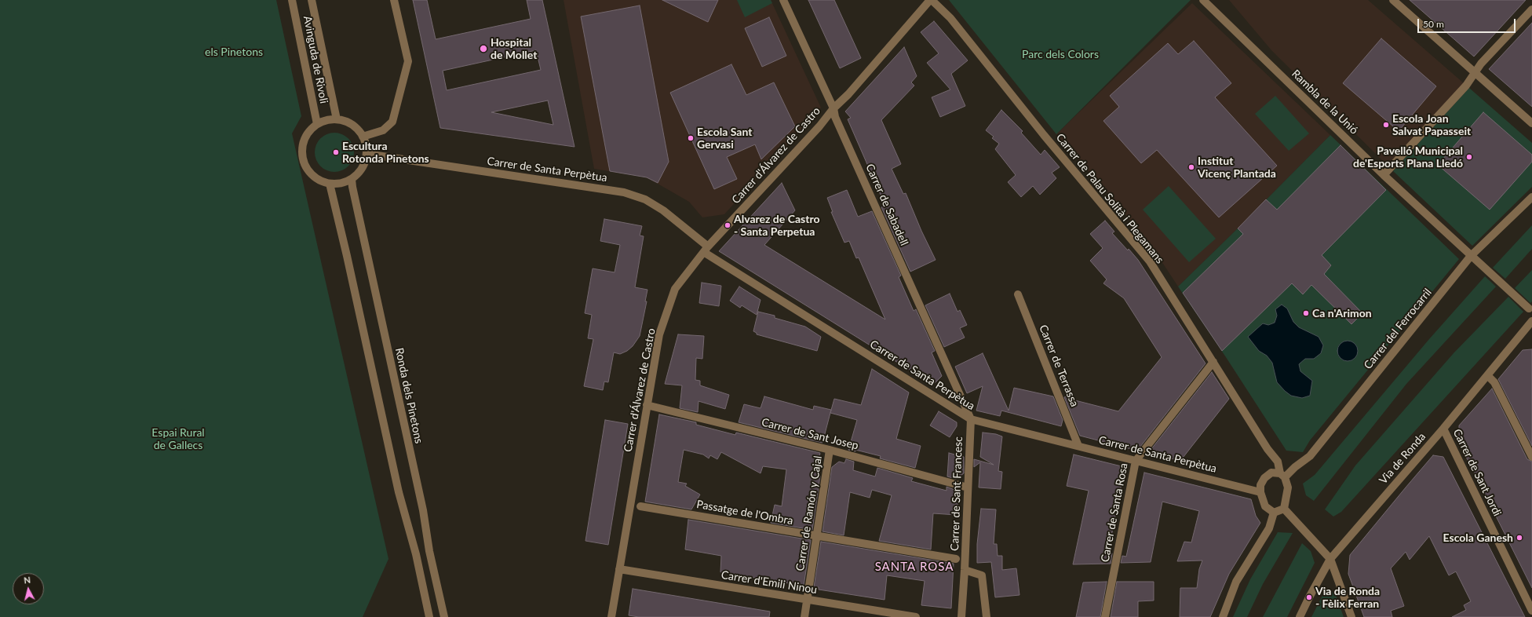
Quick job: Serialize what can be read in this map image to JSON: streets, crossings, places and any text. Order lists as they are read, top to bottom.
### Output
{
  "streets": {
    "street": [
      "Avinguda de Rivoli",
      "Rambla de la Unió",
      "Carrer d'Álvarez de Castro",
      "Carrer de Santa Perpètua",
      "Carrer de Palau Solità i Plegamans",
      "Carrer de Sabadell",
      "Carrer del Ferrocarril",
      "Carrer de Terrassa",
      "Ronda dels Pinetons",
      "Carrer de Sant Josep",
      "Via de Ronda",
      "Carrer de Sant Jordi",
      "Carrer de Sant Francesc",
      "Passatge de l'Ombra",
      "Carrer de Santa Rosa",
      "Carrer de Ramón y Cajal",
      "Carrer d'Emili Ninou"
    ]
  },
  "crossings": [
    ["Avinguda de Rivoli", "Carrer de Santa Perpètua"],
    ["Avinguda de Rivoli", "Ronda dels Pinetons"],
    ["Rambla de la Unió", "Carrer del Ferrocarril"],
    ["Carrer d'Álvarez de Castro", "Carrer de Santa Perpètua"],
    ["Carrer d'Álvarez de Castro", "Carrer de Palau Solità i Plegamans"],
    ["Carrer d'Álvarez de Castro", "Carrer de Sabadell"],
    ["Carrer d'Álvarez de Castro", "Carrer de Sant Josep"],
    ["Carrer d'Álvarez de Castro", "Carrer d'Emili Ninou"],
    ["Carrer de Santa Perpètua", "Carrer de Palau Solità i Plegamans"],
    ["Carrer de Santa Perpètua", "Carrer de Sabadell"],
    ["Carrer de Santa Perpètua", "Carrer del Ferrocarril"],
    ["Carrer de Santa Perpètua", "Carrer de Terrassa"],
    ["Carrer de Santa Perpètua", "Ronda dels Pinetons"],
    ["Carrer de Santa Perpètua", "Carrer de Sant Francesc"],
    ["Carrer de Santa Perpètua", "Carrer de Santa Rosa"],
    ["Carrer de Palau Solità i Plegamans", "Carrer del Ferrocarril"],
    ["Carrer de Palau Solità i Plegamans", "Carrer de Santa Rosa"],
    ["Carrer de Sabadell", "Carrer de Sant Francesc"],
    ["Carrer de Sant Josep", "Carrer de Sant Francesc"],
    ["Carrer de Sant Josep", "Carrer de Ramón y Cajal"],
    ["Via de Ronda", "Carrer de Sant Jordi"],
    ["Passatge de l'Ombra", "Carrer de Ramón y Cajal"],
    ["Carrer de Ramón y Cajal", "Carrer d'Emili Ninou"]
  ],
  "districts": ["SANTA ROSA"],
  "parks": ["els Pinetons", "Parc dels Colors", "Espai Rural de Gallecs"],
  "places": [
    "Hospital de Mollet",
    "Escola Joan Salvat Papasseit",
    "Escola Sant Gervasi",
    "Escultura Rotonda Pinetons",
    "Pavelló Municipal de'Esports Plana Lledó",
    "Institut Vicenç Plantada",
    "Alvarez de Castro - Santa Perpetua",
    "Ca n'Arimon",
    "Escola Ganesh",
    "Via de Ronda - Fèlix Ferran"
  ],
  "scale_bar": "50 m",
  "north": "top"
}
